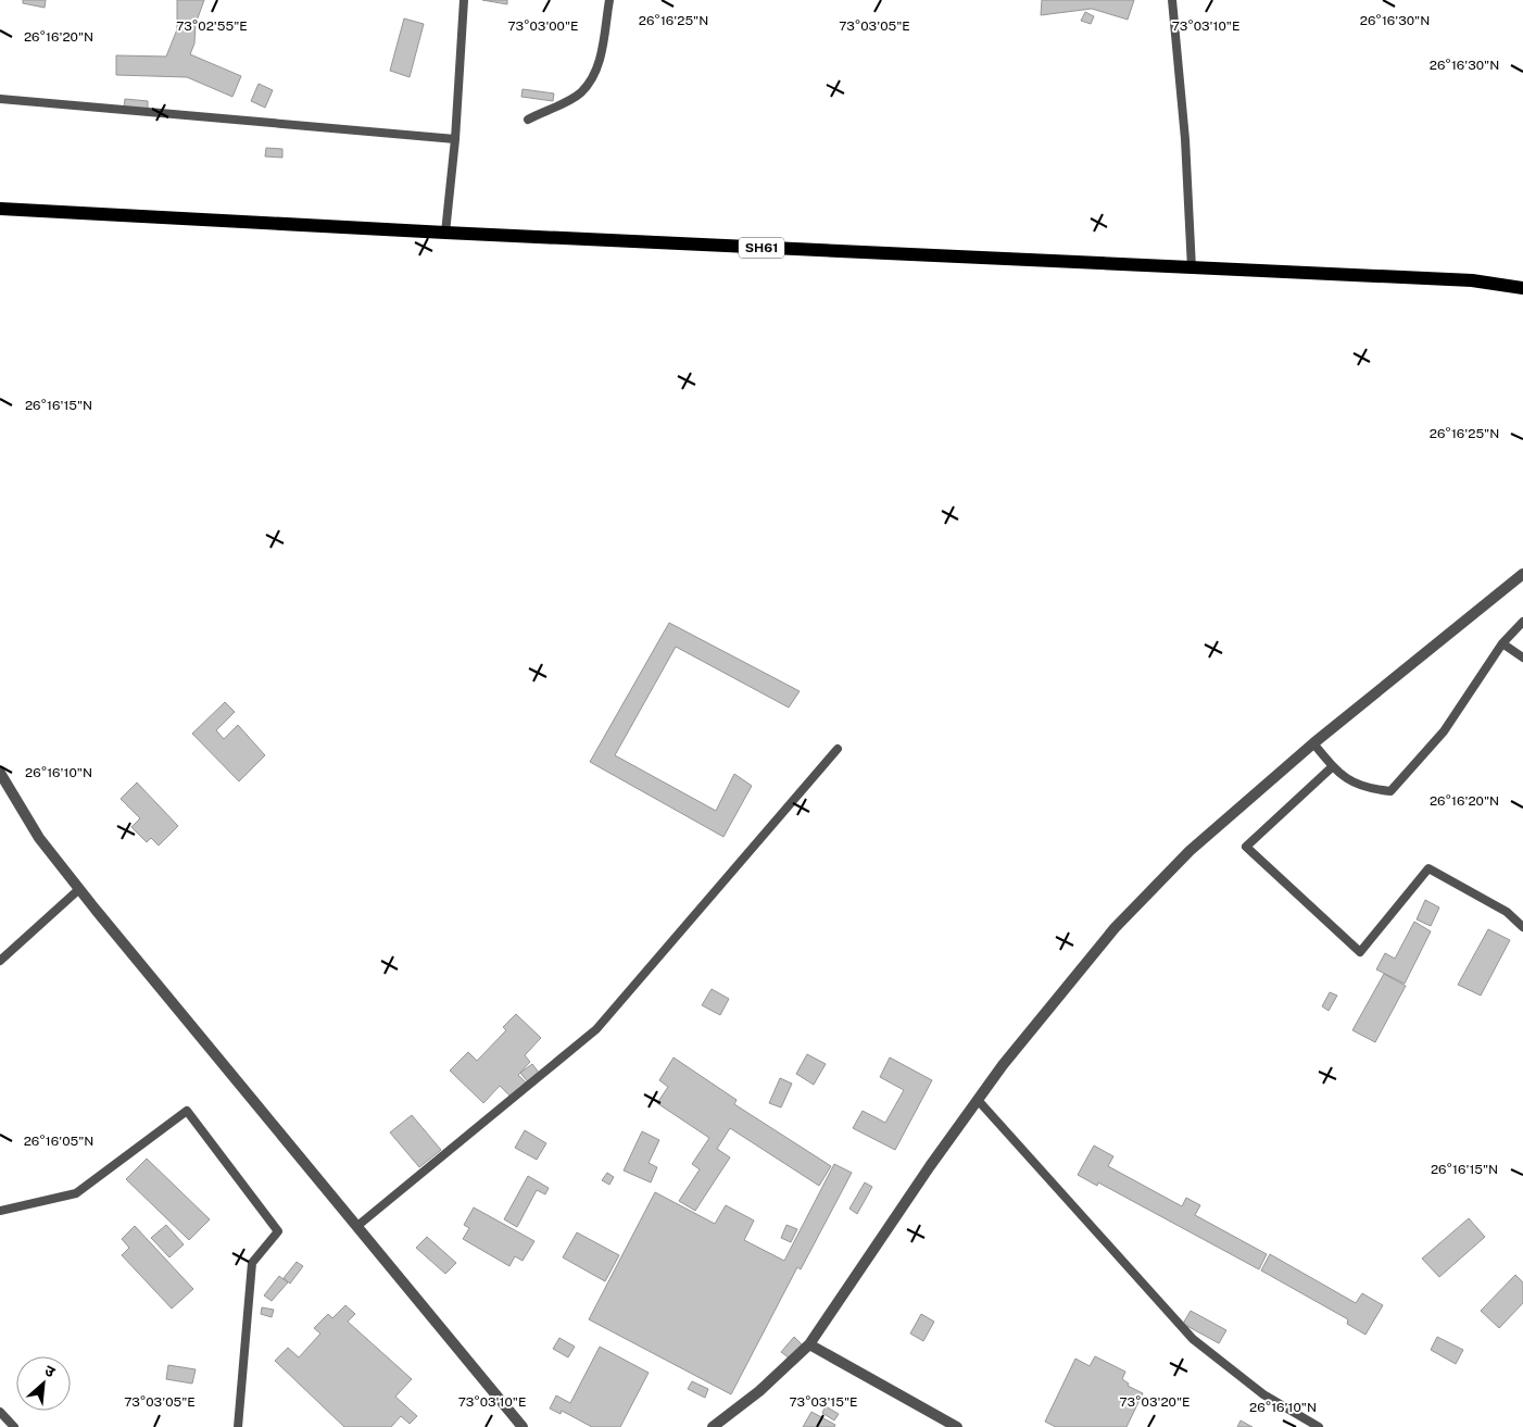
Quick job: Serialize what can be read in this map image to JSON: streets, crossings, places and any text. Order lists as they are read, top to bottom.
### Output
{
  "streets": {
    "main road": ["SH61"]
  },
  "north": "top right",
  "coordinates": [
    "26°16'25\"N",
    "26°16'30\"N",
    "73°02'55\"E",
    "73°03'00\"E",
    "73°03'05\"E",
    "73°03'10\"E",
    "26°16'20\"N",
    "26°16'15\"N",
    "26°16'10\"N",
    "26°16'05\"N",
    "73°03'15\"E",
    "73°03'20\"E"
  ]
}
